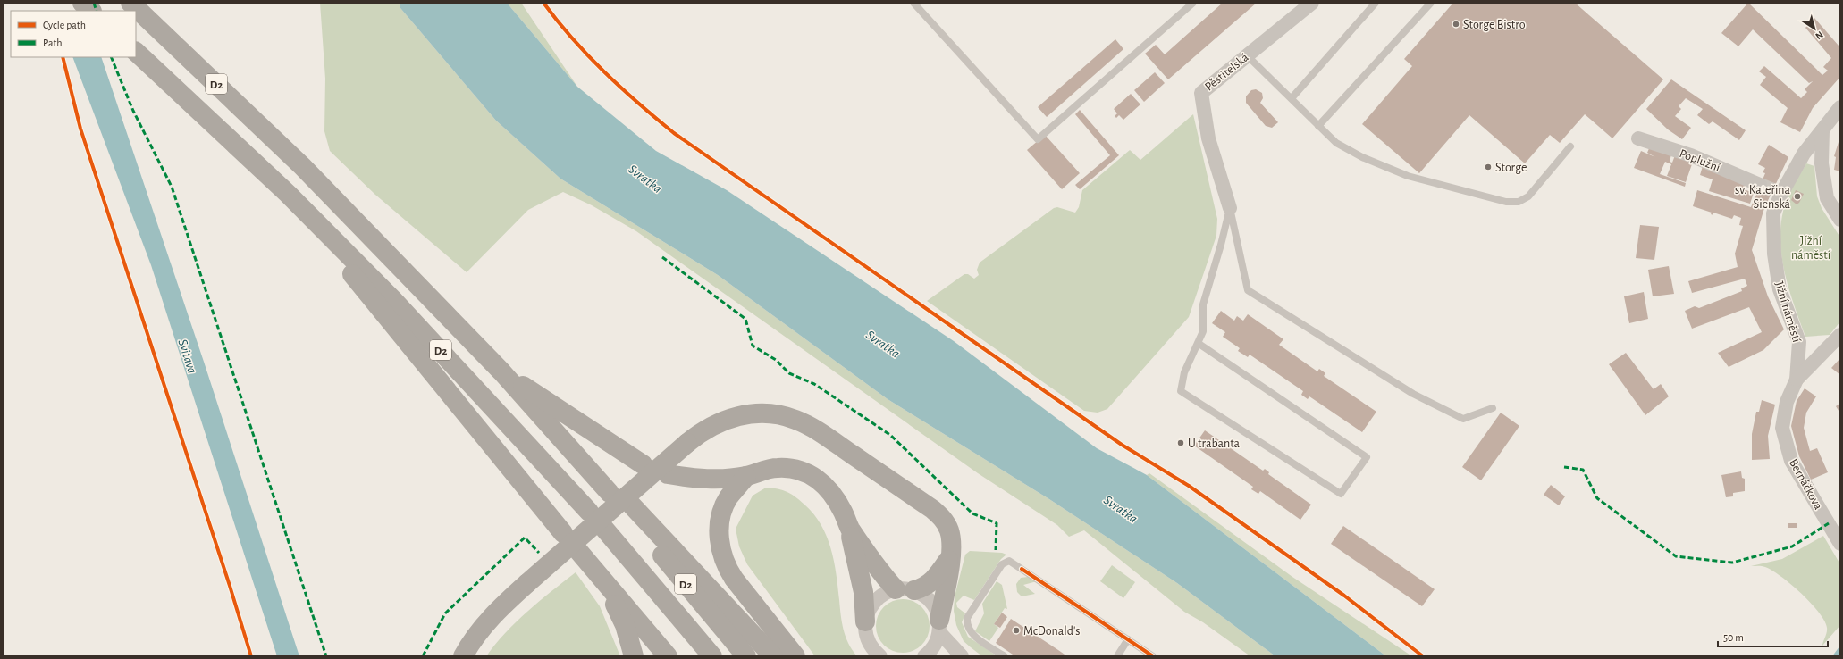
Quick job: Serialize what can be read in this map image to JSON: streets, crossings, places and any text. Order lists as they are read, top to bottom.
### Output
{
  "streets": {
    "highway": ["D2"],
    "street": [
      "Pěstitelská",
      "Poplužní",
      "Jižní náměstí",
      "Bernáčkova"
    ]
  },
  "crossings": [
    ["Poplužní", "Jižní náměstí"],
    ["Jižní náměstí", "Bernáčkova"]
  ],
  "water": ["Svratka", "Svitava"],
  "parks": ["Jížní náměstí"],
  "places": [
    "Storge Bistro",
    "Storge",
    "sv. Kateřina Sienská",
    "U trabanta",
    "McDonald's"
  ],
  "legend": ["Cycle path", "Path"],
  "scale_bar": "50 m",
  "north": "bottom right"
}
